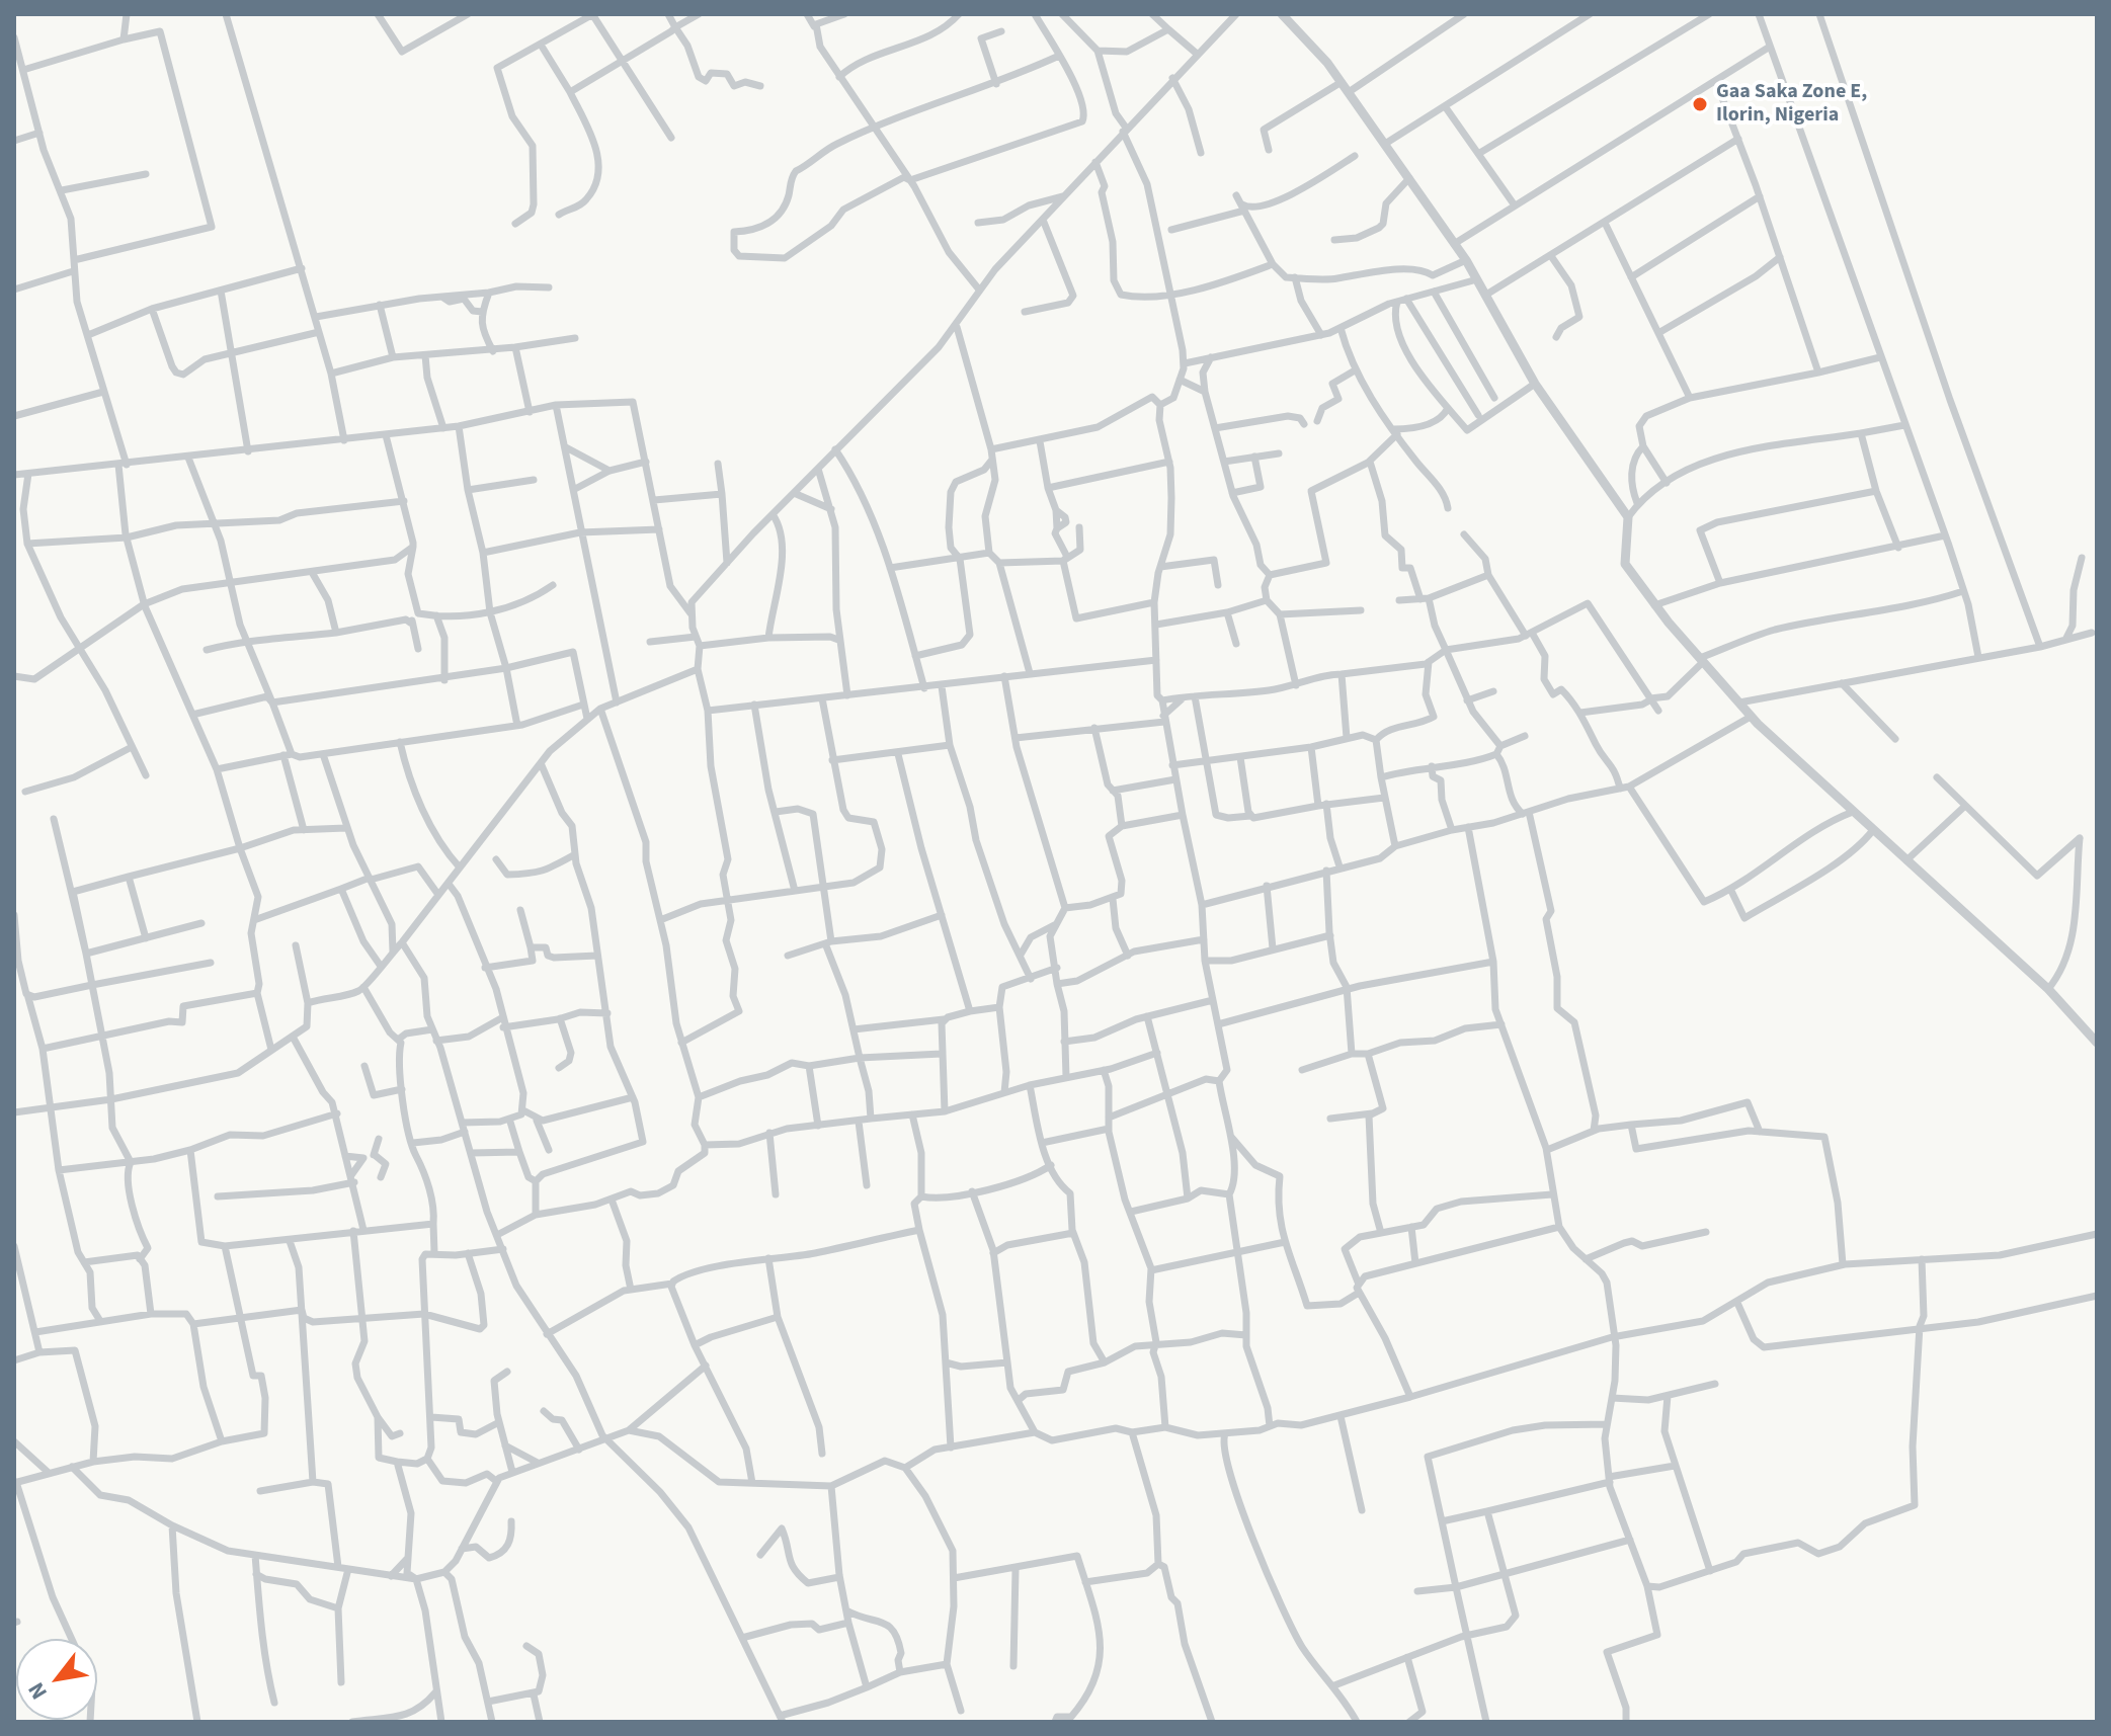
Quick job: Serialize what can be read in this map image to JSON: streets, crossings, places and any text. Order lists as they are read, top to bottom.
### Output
{
  "places": ["Gaa Saka Zone E, Ilorin, Nigeria"],
  "north": "bottom left"
}
